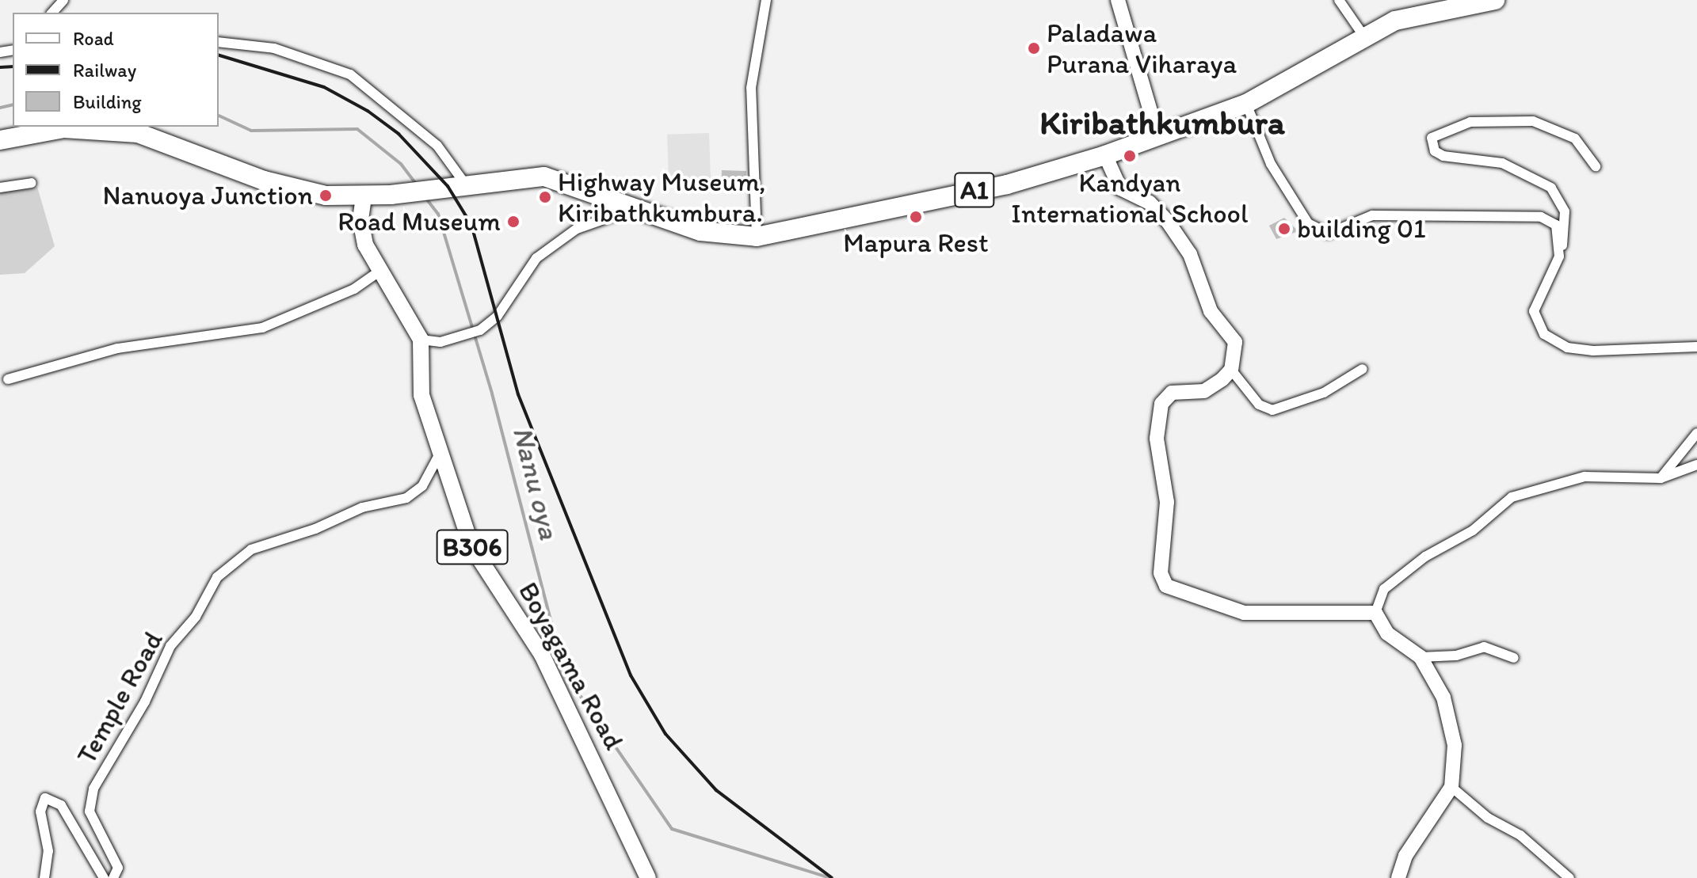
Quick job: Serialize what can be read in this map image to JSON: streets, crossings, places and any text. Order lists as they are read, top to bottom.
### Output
{
  "streets": {
    "highway": ["A1"],
    "main road": ["B306", "Boyagama Road"],
    "street": ["Temple Road"]
  },
  "crossings": [
    ["Boyagama Road", "Temple Road"]
  ],
  "districts": ["Kiribathkumbura"],
  "water": ["Nanu oya"],
  "places": [
    "Paladawa Purana Viharaya",
    "Kandyan International School",
    "Nanuoya Junction",
    "Highway Museum, Kiribathkumbura.",
    "Mapura Rest",
    "Road Museum",
    "building 01"
  ],
  "legend": ["Road", "Railway", "Building"]
}
